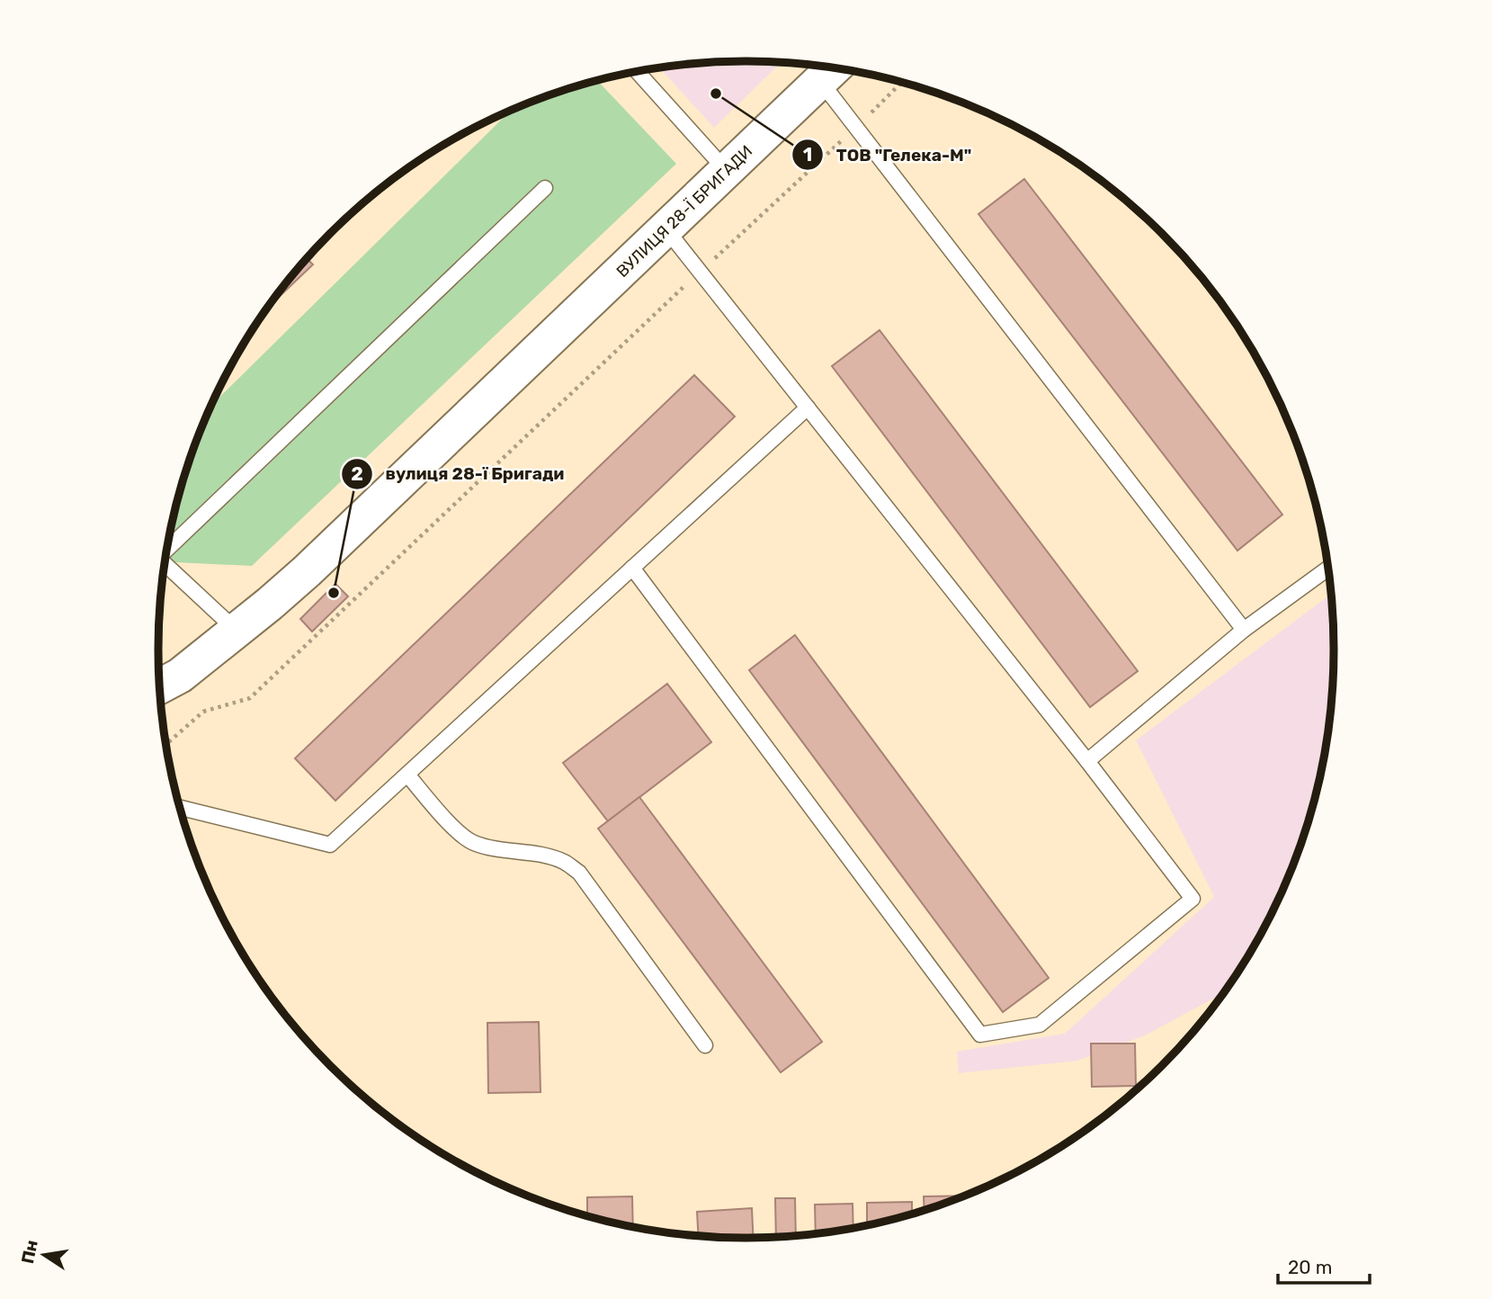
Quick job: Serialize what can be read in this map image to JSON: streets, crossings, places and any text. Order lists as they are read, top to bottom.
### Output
{
  "streets": {
    "street": ["ВУЛИЦЯ 28-Ї БРИГАДИ"]
  },
  "places": ["ТОВ \"Гелека-М\"", "вулиця 28-ї Бригади"],
  "scale_bar": "20 m",
  "north": "left"
}
